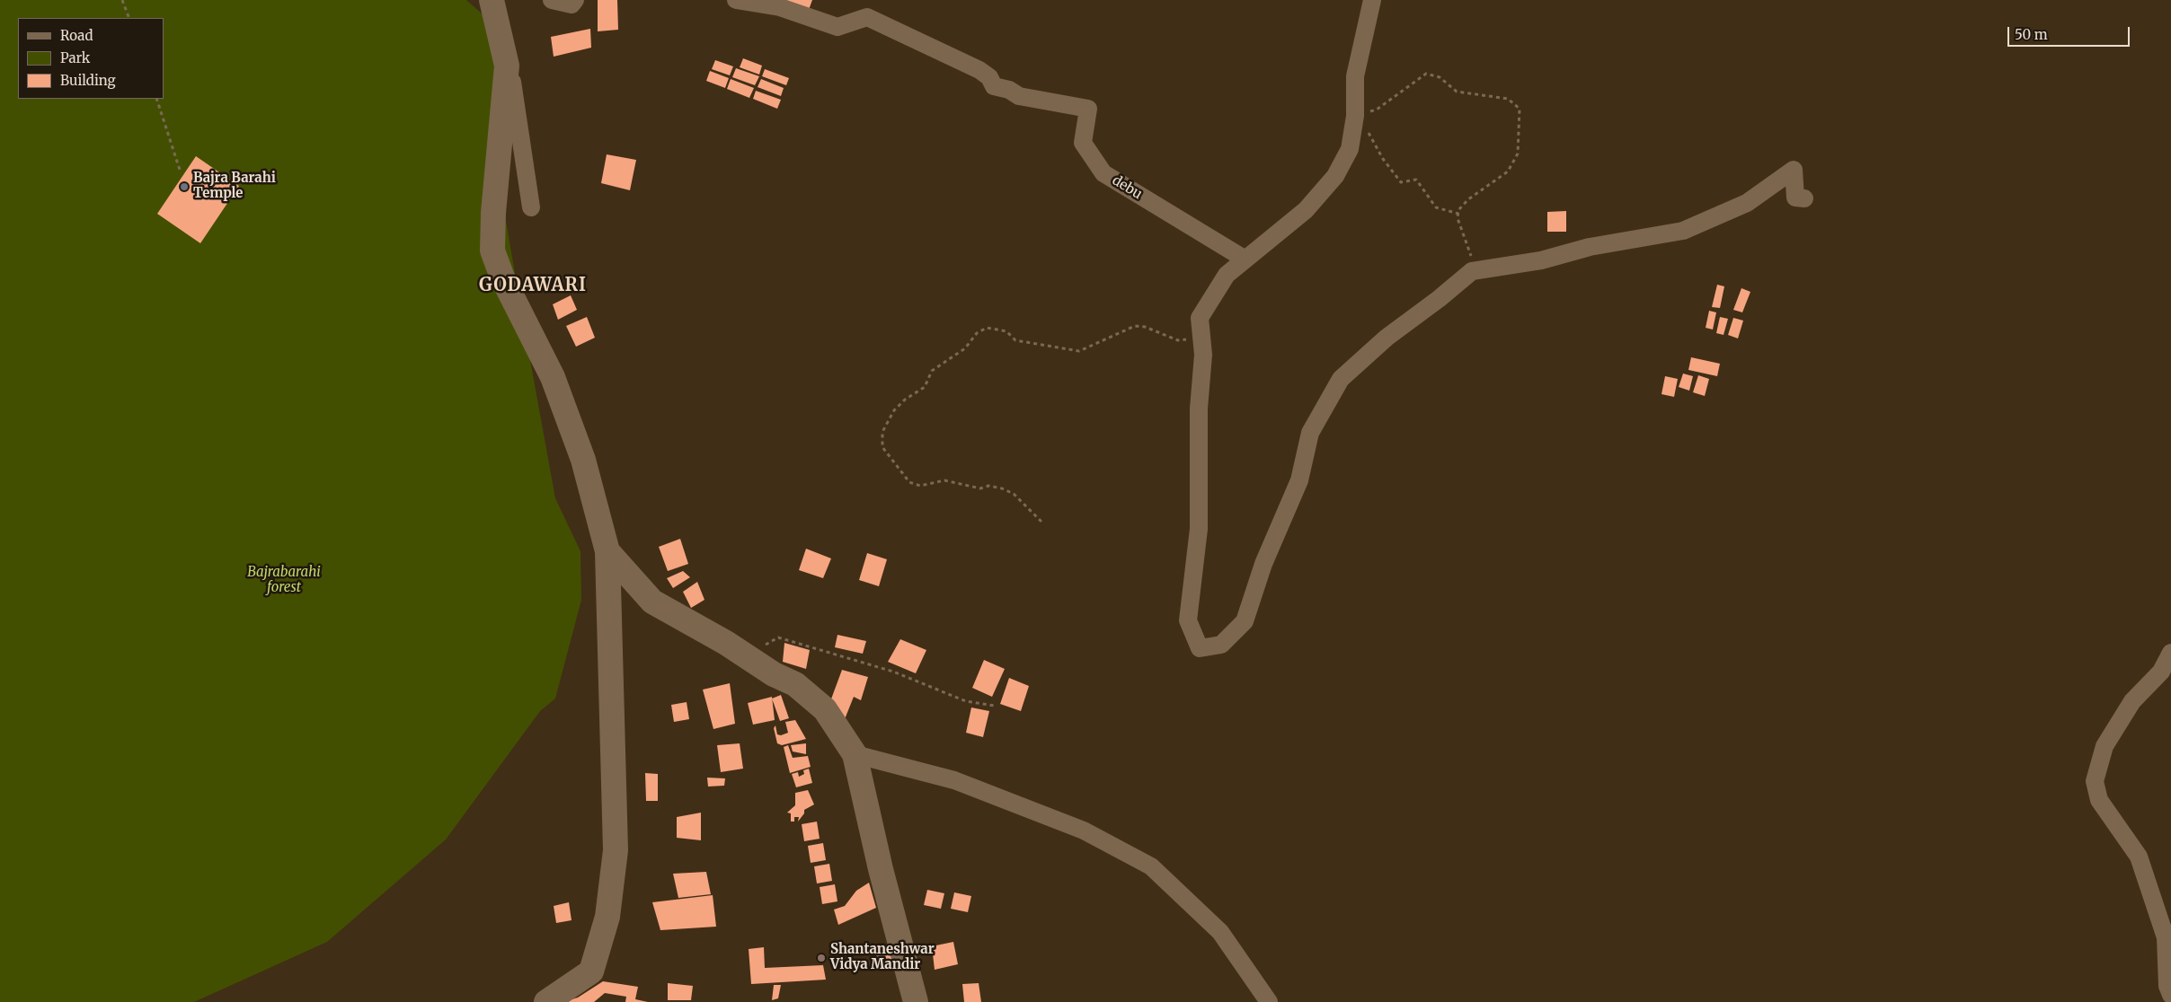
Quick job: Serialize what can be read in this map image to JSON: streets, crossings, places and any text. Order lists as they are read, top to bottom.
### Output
{
  "streets": {
    "street": ["debu"]
  },
  "districts": ["GODAWARI"],
  "parks": ["Bajrabarahi forest"],
  "places": ["Bajra Barahi Temple", "Shantaneshwar Vidya Mandir"],
  "legend": ["Road", "Park", "Building"],
  "scale_bar": "50 m"
}
